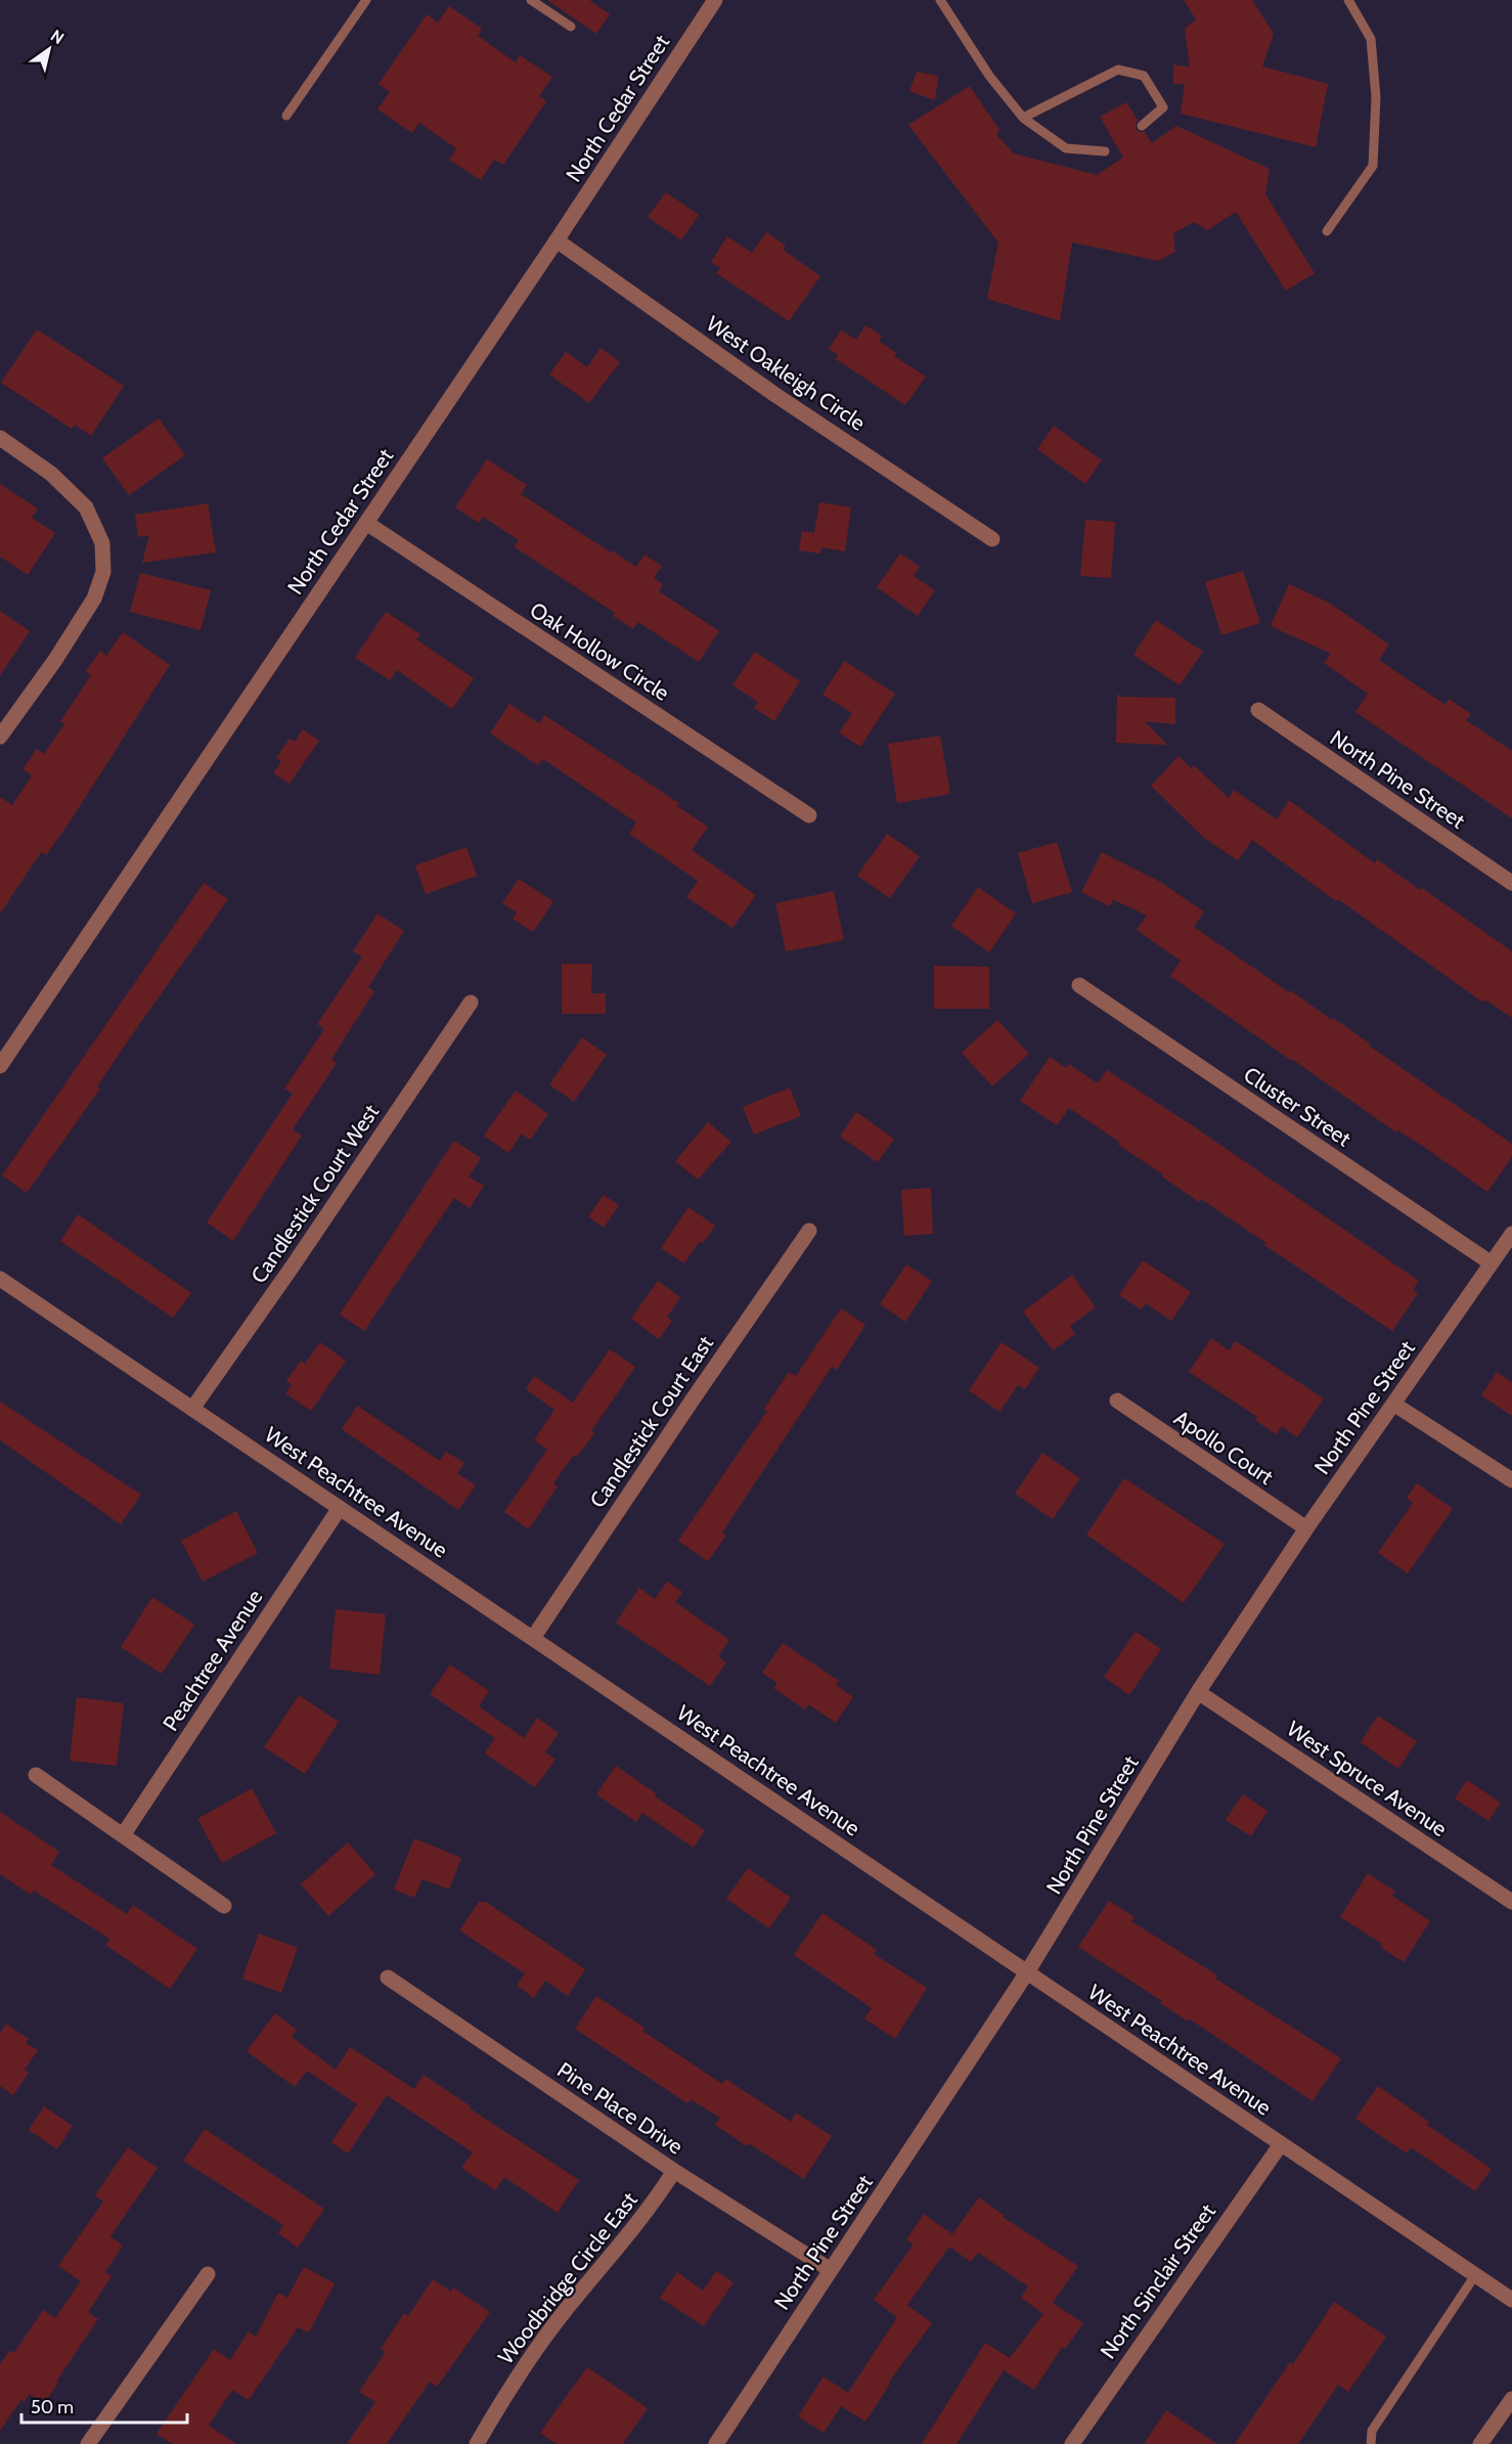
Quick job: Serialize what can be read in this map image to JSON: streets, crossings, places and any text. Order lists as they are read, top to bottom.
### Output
{
  "streets": {
    "street": [
      "North Cedar Street",
      "West Oakleigh Circle",
      "Oak Hollow Circle",
      "North Pine Street",
      "Cluster Street",
      "Candlestick Court West",
      "Candlestick Court East",
      "Apollo Court",
      "West Peachtree Avenue",
      "Peachtree Avenue",
      "West Spruce Avenue",
      "Pine Place Drive",
      "Woodbridge Circle East",
      "North Sinclair Street"
    ]
  },
  "crossings": [
    ["North Cedar Street", "West Oakleigh Circle"],
    ["North Cedar Street", "Oak Hollow Circle"],
    ["North Pine Street", "Cluster Street"],
    ["North Pine Street", "Apollo Court"],
    ["North Pine Street", "West Peachtree Avenue"],
    ["North Pine Street", "West Spruce Avenue"],
    ["North Pine Street", "Pine Place Drive"],
    ["Candlestick Court West", "West Peachtree Avenue"],
    ["Candlestick Court East", "West Peachtree Avenue"],
    ["West Peachtree Avenue", "Peachtree Avenue"],
    ["West Peachtree Avenue", "North Sinclair Street"],
    ["Pine Place Drive", "Woodbridge Circle East"]
  ],
  "scale_bar": "50 m",
  "north": "top right"
}
